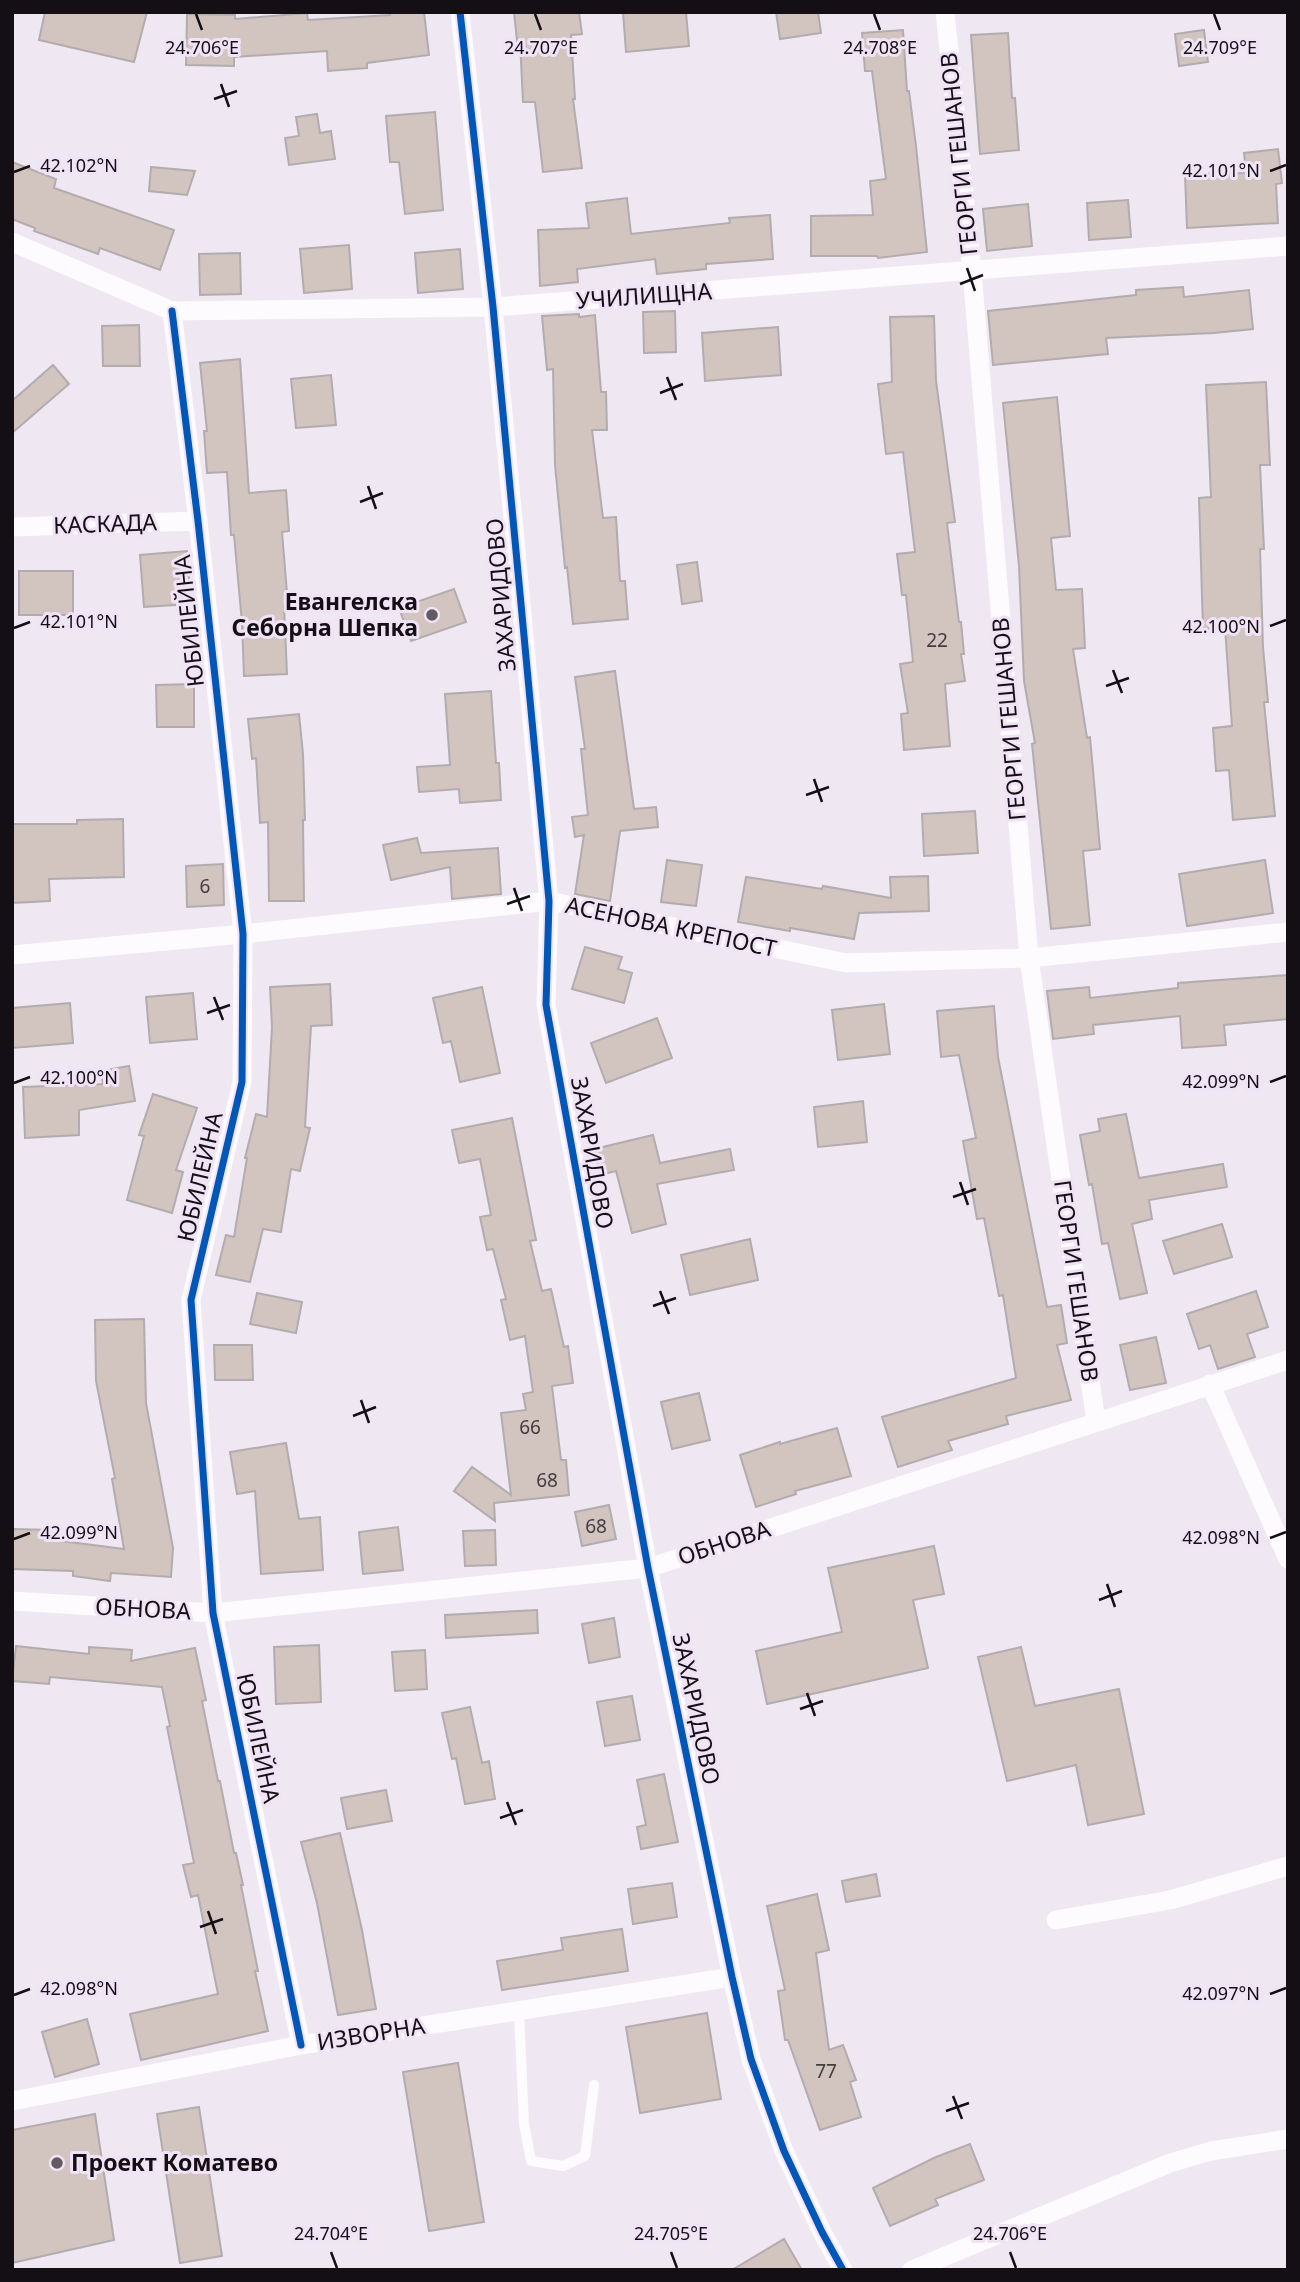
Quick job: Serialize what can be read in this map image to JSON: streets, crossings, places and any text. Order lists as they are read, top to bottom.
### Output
{
  "streets": {
    "street": [
      "ГЕОРГИ ГЕШАНОВ",
      "УЧИЛИЩНА",
      "КАСКАДА",
      "ЗАХАРИДОВО",
      "ЮБИЛЕЙНА",
      "АСЕНОВА КРЕПОСТ",
      "ОБНОВА",
      "ИЗВОРНА"
    ]
  },
  "crossings": [
    ["ГЕОРГИ ГЕШАНОВ", "УЧИЛИЩНА"],
    ["ГЕОРГИ ГЕШАНОВ", "АСЕНОВА КРЕПОСТ"],
    ["ГЕОРГИ ГЕШАНОВ", "ОБНОВА"],
    ["УЧИЛИЩНА", "ЗАХАРИДОВО"],
    ["УЧИЛИЩНА", "ЮБИЛЕЙНА"],
    ["КАСКАДА", "ЮБИЛЕЙНА"],
    ["ЗАХАРИДОВО", "АСЕНОВА КРЕПОСТ"],
    ["ЗАХАРИДОВО", "ОБНОВА"],
    ["ЗАХАРИДОВО", "ИЗВОРНА"],
    ["ЮБИЛЕЙНА", "АСЕНОВА КРЕПОСТ"],
    ["ЮБИЛЕЙНА", "ОБНОВА"],
    ["ЮБИЛЕЙНА", "ИЗВОРНА"]
  ],
  "places": ["Евангелска Себорна Шепка", "Проект Коматево"],
  "house_numbers": [
    "22",
    "6",
    "66",
    "68",
    "68",
    "77"
  ],
  "coordinates": [
    "24.706°E",
    "24.707°E",
    "24.708°E",
    "24.709°E",
    "42.102°N",
    "42.101°N",
    "42.100°N",
    "42.099°N",
    "42.098°N",
    "42.097°N",
    "24.704°E",
    "24.705°E"
  ]
}
